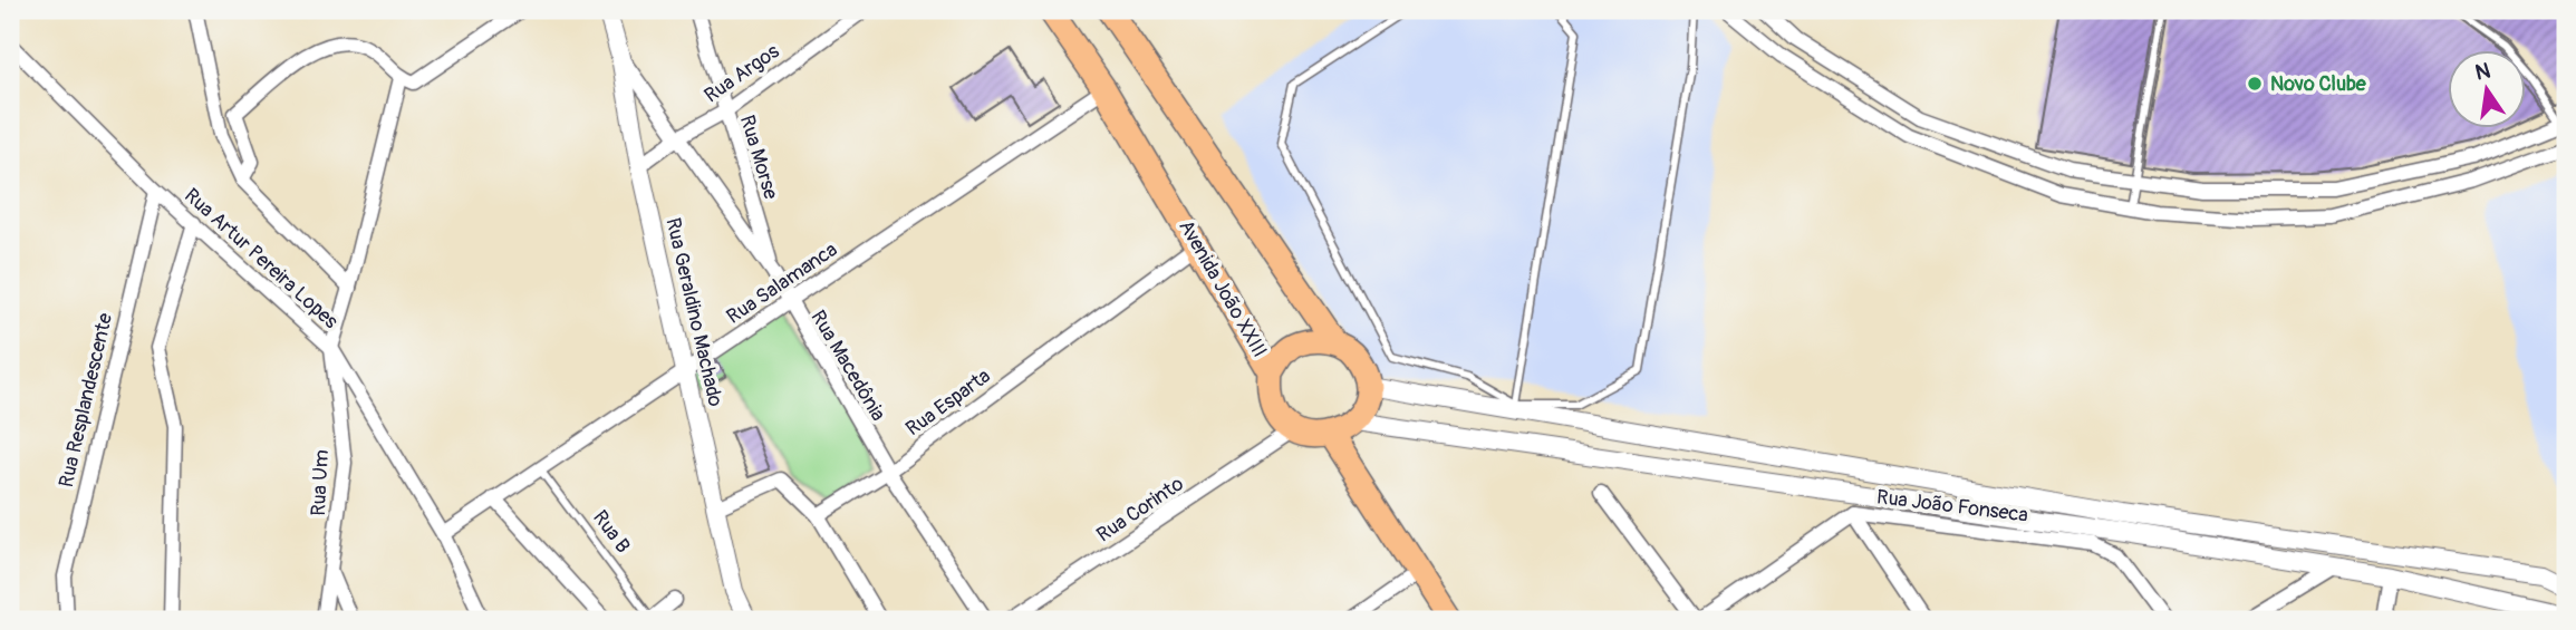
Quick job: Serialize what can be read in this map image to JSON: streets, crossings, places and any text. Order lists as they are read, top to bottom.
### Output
{
  "streets": {
    "main road": ["Avenida João XXIII"],
    "street": [
      "Rua Argos",
      "Rua Morse",
      "Rua Artur Pereira Lopes",
      "Rua Salamanca",
      "Rua Geraldino Machado",
      "Rua Macedônia",
      "Rua Resplandescente",
      "Rua Esparta",
      "Rua Um",
      "Rua João Fonseca",
      "Rua Corinto"
    ],
    "lane": ["Rua B"]
  },
  "crossings": [
    ["Rua Argos", "Rua Morse"],
    ["Rua Argos", "Rua Geraldino Machado"],
    ["Rua Argos", "Rua Macedônia"],
    ["Rua Morse", "Rua Macedônia"],
    ["Rua Artur Pereira Lopes", "Rua Salamanca"],
    ["Rua Artur Pereira Lopes", "Rua Resplandescente"],
    ["Rua Artur Pereira Lopes", "Rua Um"],
    ["Rua Salamanca", "Avenida João XXIII"],
    ["Rua Salamanca", "Rua Geraldino Machado"],
    ["Rua Salamanca", "Rua Macedônia"],
    ["Rua Salamanca", "Rua B"],
    ["Avenida João XXIII", "Rua Esparta"],
    ["Avenida João XXIII", "Rua Corinto"],
    ["Rua Geraldino Machado", "Rua Macedônia"],
    ["Rua Macedônia", "Rua Esparta"]
  ],
  "places": ["Novo Clube"],
  "north": "top"
}
